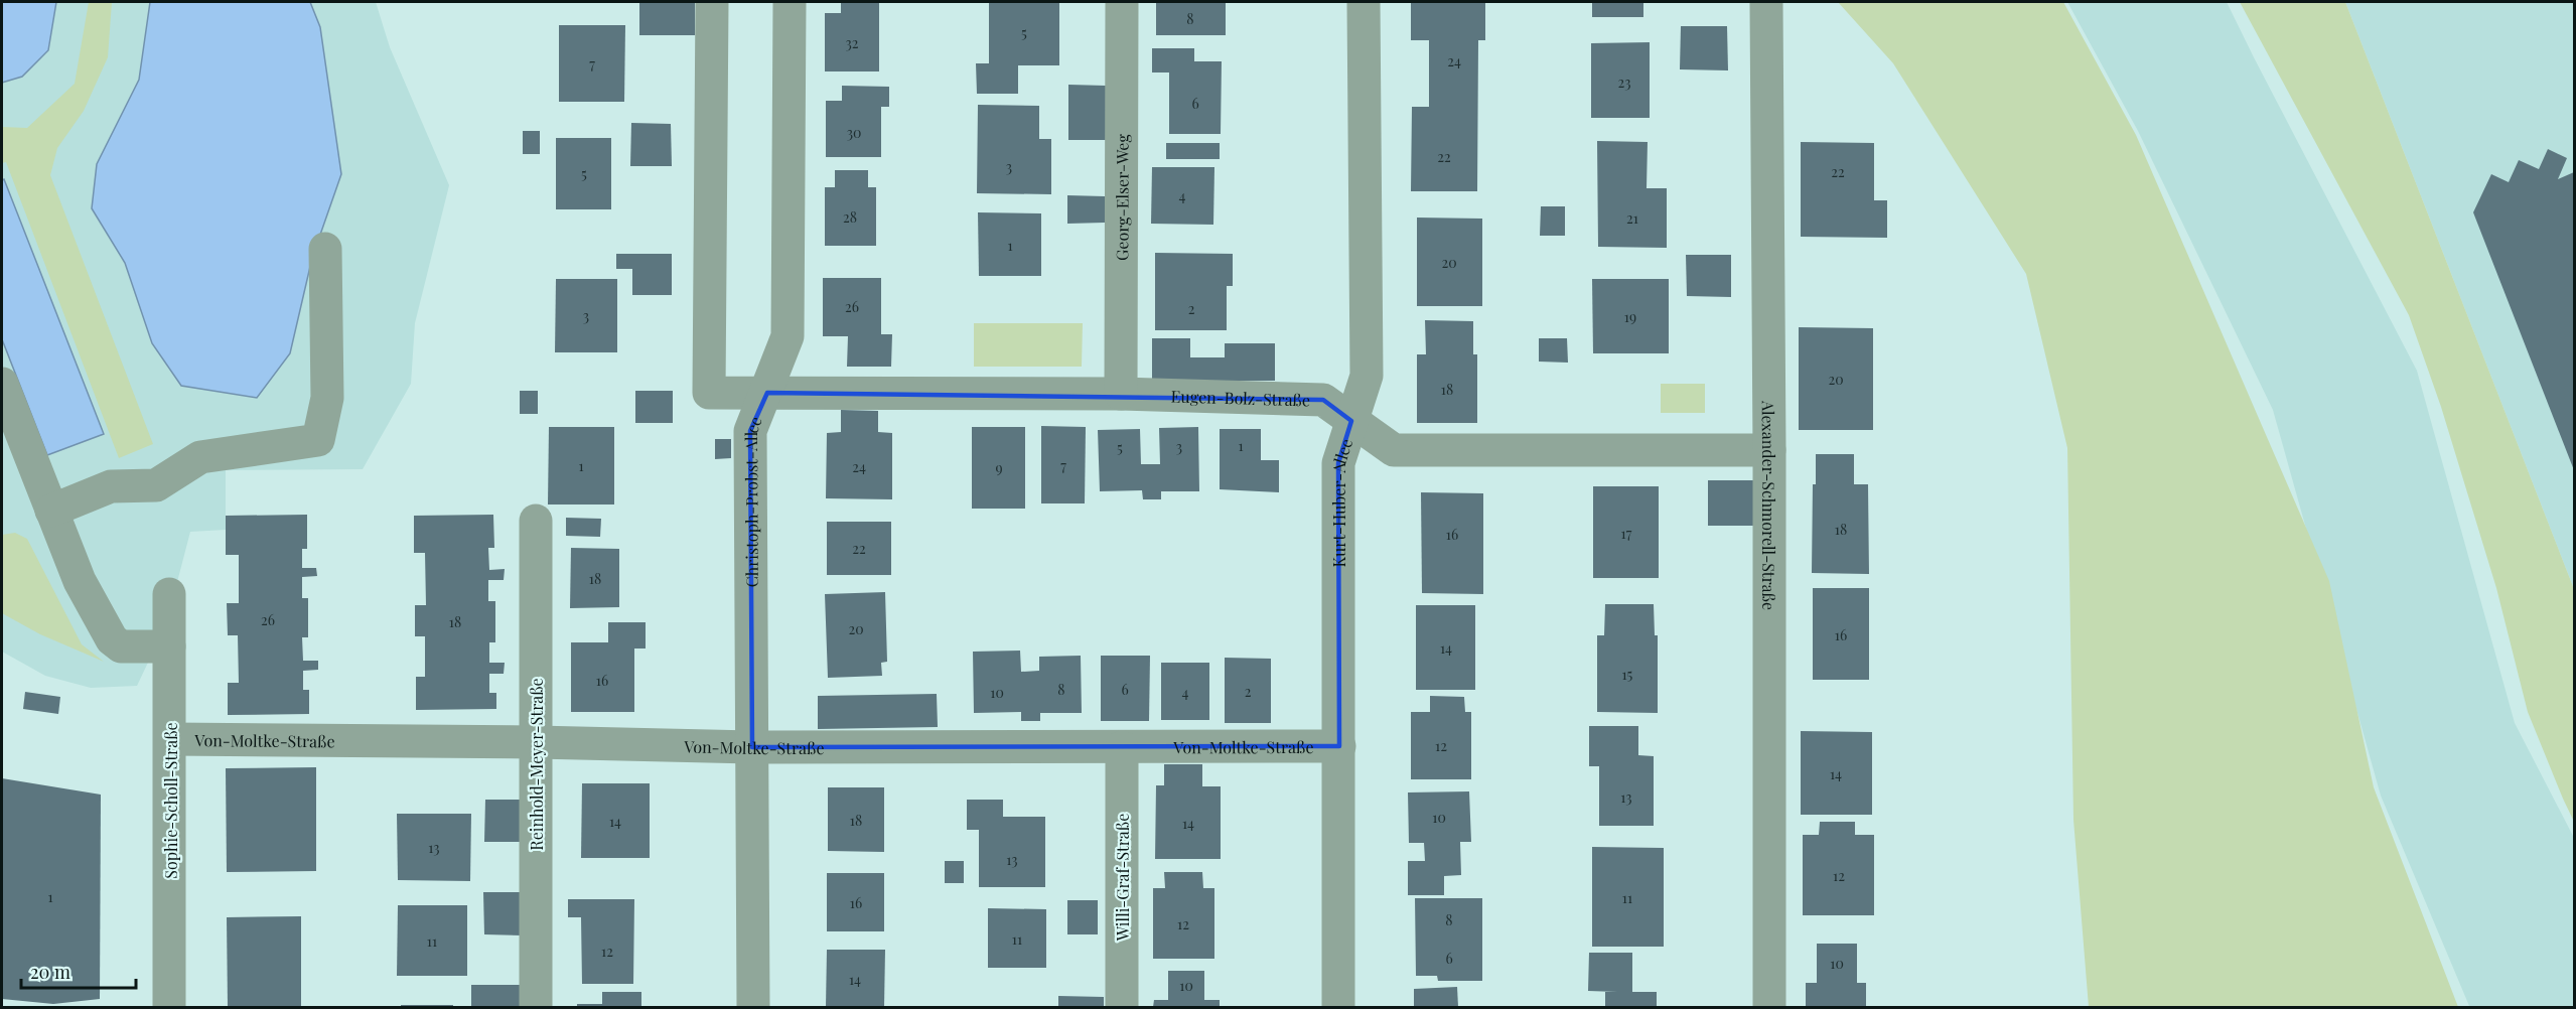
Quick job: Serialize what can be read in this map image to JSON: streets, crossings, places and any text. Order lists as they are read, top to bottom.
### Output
{
  "streets": {
    "street": [
      "Georg-Elser-Weg",
      "Eugen-Bolz-Straße",
      "Christoph-Probst-Allee",
      "Kurt-Huber-Allee",
      "Alexander-Schmorell-Straße",
      "Von-Moltke-Straße",
      "Reinhold-Meyer-Straße",
      "Sophie-Scholl-Straße",
      "Willi-Graf-Straße"
    ]
  },
  "crossings": [
    ["Georg-Elser-Weg", "Eugen-Bolz-Straße"],
    ["Eugen-Bolz-Straße", "Christoph-Probst-Allee"],
    ["Eugen-Bolz-Straße", "Kurt-Huber-Allee"],
    ["Eugen-Bolz-Straße", "Alexander-Schmorell-Straße"],
    ["Christoph-Probst-Allee", "Von-Moltke-Straße"],
    ["Kurt-Huber-Allee", "Von-Moltke-Straße"],
    ["Von-Moltke-Straße", "Reinhold-Meyer-Straße"],
    ["Von-Moltke-Straße", "Sophie-Scholl-Straße"],
    ["Von-Moltke-Straße", "Willi-Graf-Straße"]
  ],
  "house_numbers": [
    "8",
    "5",
    "32",
    "24",
    "7",
    "23",
    "6",
    "30",
    "22",
    "3",
    "22",
    "5",
    "4",
    "28",
    "21",
    "1",
    "20",
    "26",
    "2",
    "3",
    "19",
    "20",
    "18",
    "1",
    "3",
    "5",
    "1",
    "7",
    "24",
    "9",
    "18",
    "17",
    "16",
    "22",
    "18",
    "26",
    "18",
    "20",
    "16",
    "14",
    "15",
    "16",
    "8",
    "6",
    "2",
    "10",
    "4",
    "12",
    "14",
    "13",
    "10",
    "18",
    "14",
    "14",
    "13",
    "13",
    "12",
    "1",
    "11",
    "16",
    "8",
    "12",
    "11",
    "11",
    "12",
    "6",
    "10",
    "14",
    "10"
  ],
  "scale_bar": "20 m"
}
